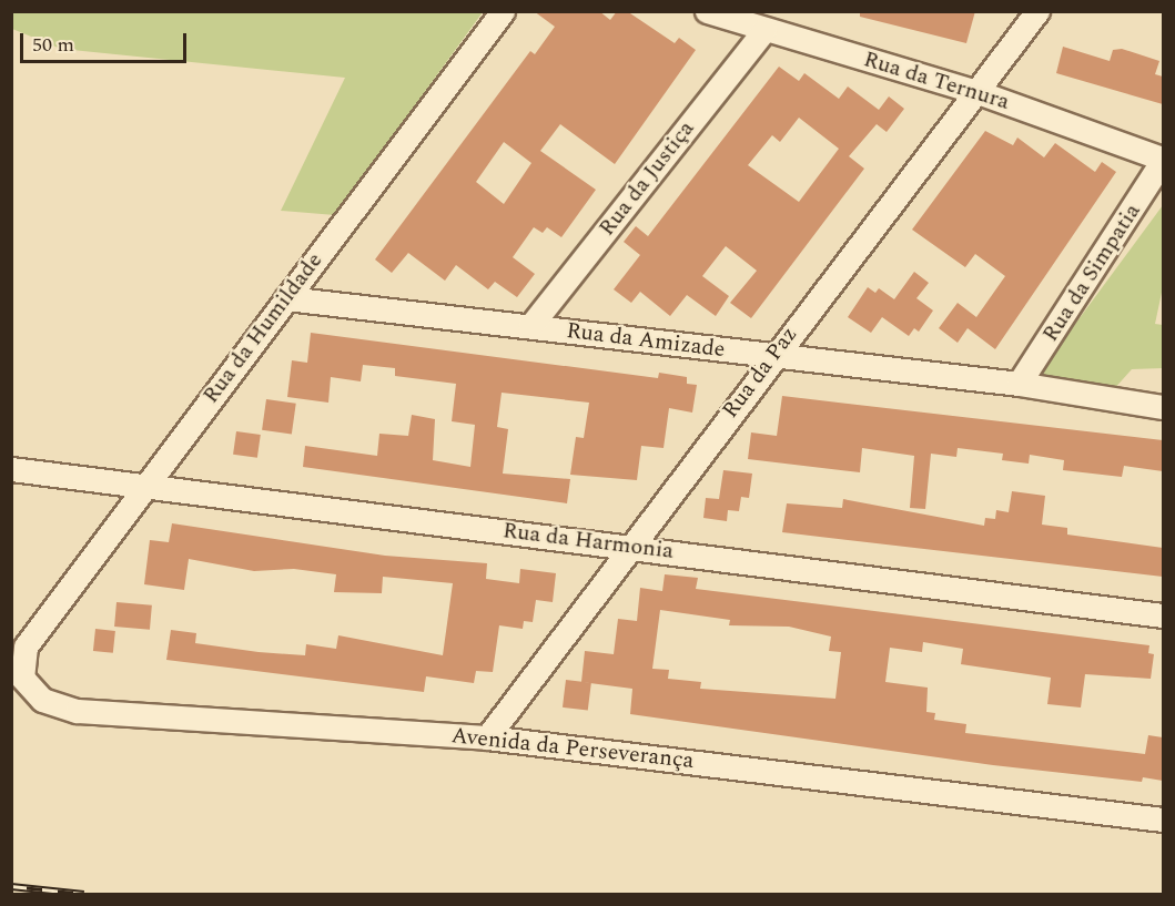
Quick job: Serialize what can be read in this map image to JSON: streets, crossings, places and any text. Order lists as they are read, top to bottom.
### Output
{
  "streets": {
    "street": [
      "Rua da Ternura",
      "Rua da Justiça",
      "Rua da Simpatia",
      "Rua da Humildade",
      "Rua da Amizade",
      "Rua da Paz",
      "Rua da Harmonia",
      "Avenida da Perseverança"
    ]
  },
  "crossings": [
    ["Rua da Ternura", "Rua da Justiça"],
    ["Rua da Ternura", "Rua da Simpatia"],
    ["Rua da Ternura", "Rua da Paz"],
    ["Rua da Justiça", "Rua da Amizade"],
    ["Rua da Simpatia", "Rua da Amizade"],
    ["Rua da Humildade", "Rua da Amizade"],
    ["Rua da Humildade", "Rua da Harmonia"],
    ["Rua da Humildade", "Avenida da Perseverança"],
    ["Rua da Amizade", "Rua da Paz"],
    ["Rua da Paz", "Rua da Harmonia"],
    ["Rua da Paz", "Avenida da Perseverança"]
  ],
  "scale_bar": "50 m"
}
